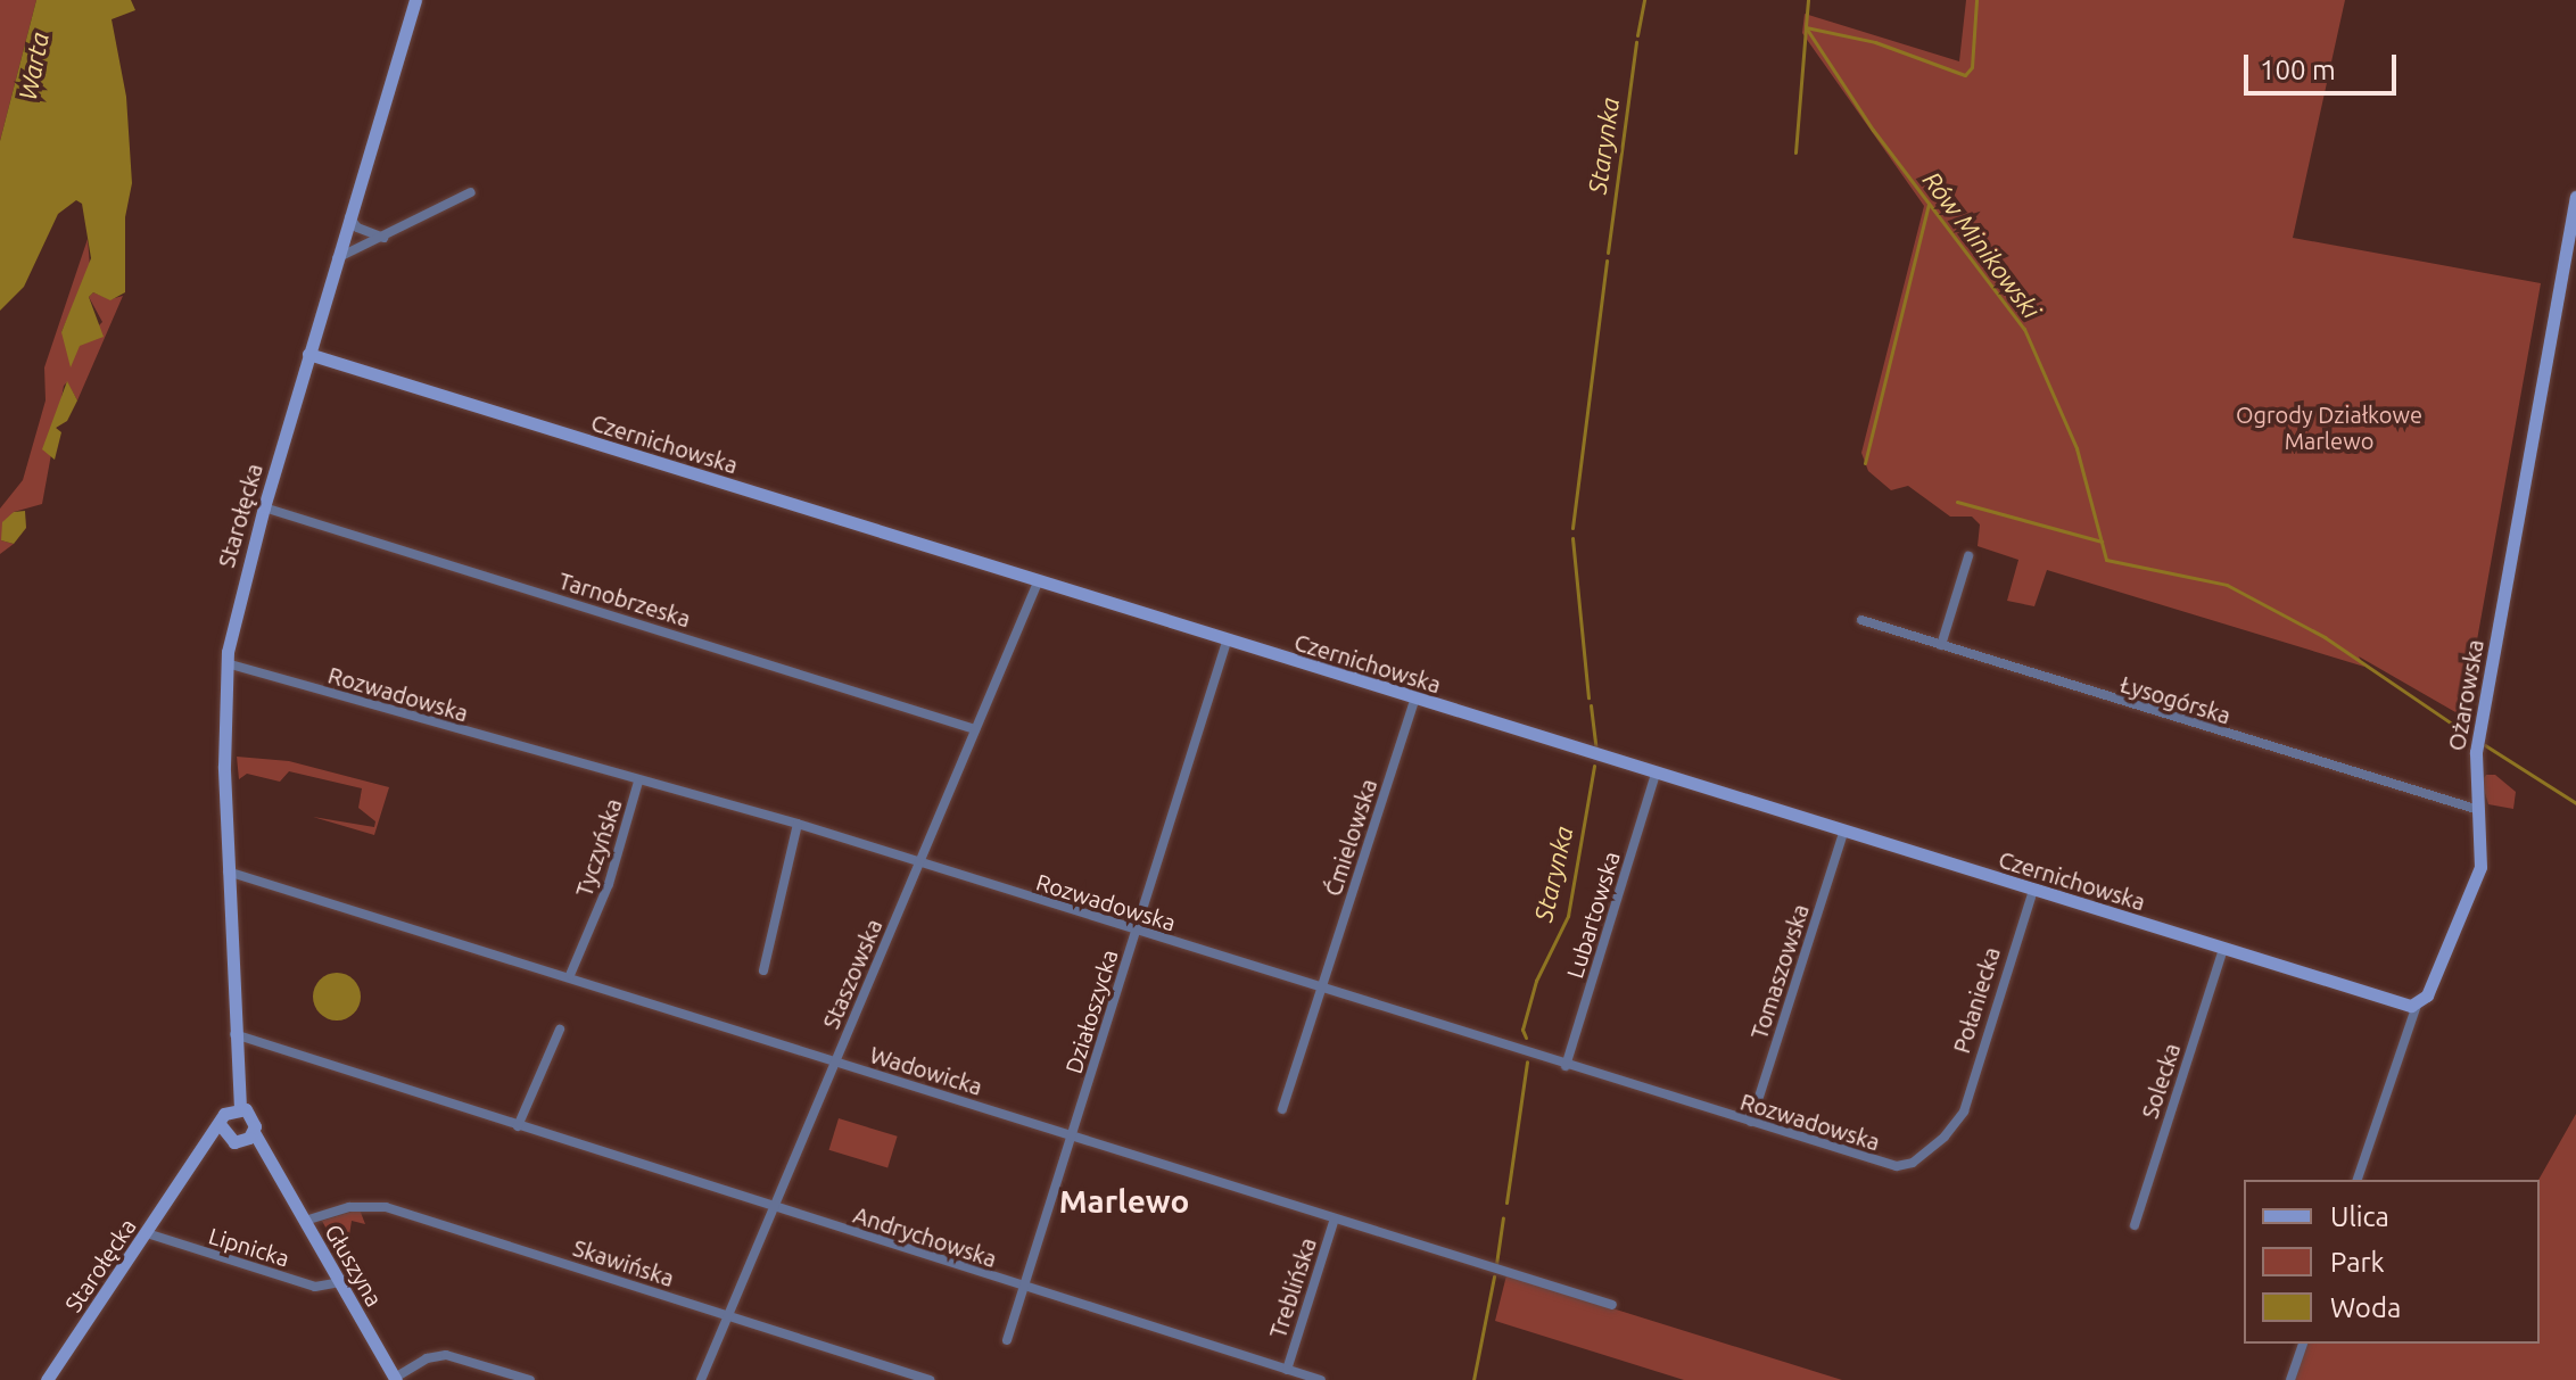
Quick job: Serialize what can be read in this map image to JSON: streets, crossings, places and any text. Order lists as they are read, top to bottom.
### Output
{
  "streets": {
    "street": [
      "Czernichowska",
      "Starołęcka",
      "Tarnobrzeska",
      "Rozwadowska",
      "Ożarowska",
      "Łysogórska",
      "Ćmielowska",
      "Tyczyńska",
      "Lubartowska",
      "Tomaszowska",
      "Staszowska",
      "Połaniecka",
      "Działoszycka",
      "Wadowicka",
      "Solecka",
      "Andrychowska",
      "Lipnicka",
      "Skawińska",
      "Głuszyna",
      "Treblińska"
    ]
  },
  "crossings": [
    ["Czernichowska", "Starołęcka"],
    ["Czernichowska", "Ożarowska"],
    ["Czernichowska", "Ćmielowska"],
    ["Czernichowska", "Lubartowska"],
    ["Czernichowska", "Tomaszowska"],
    ["Czernichowska", "Staszowska"],
    ["Czernichowska", "Połaniecka"],
    ["Czernichowska", "Działoszycka"],
    ["Czernichowska", "Solecka"],
    ["Starołęcka", "Tarnobrzeska"],
    ["Starołęcka", "Rozwadowska"],
    ["Starołęcka", "Wadowicka"],
    ["Starołęcka", "Andrychowska"],
    ["Starołęcka", "Lipnicka"],
    ["Tarnobrzeska", "Staszowska"],
    ["Rozwadowska", "Ćmielowska"],
    ["Rozwadowska", "Tyczyńska"],
    ["Rozwadowska", "Lubartowska"],
    ["Rozwadowska", "Tomaszowska"],
    ["Rozwadowska", "Staszowska"],
    ["Rozwadowska", "Połaniecka"],
    ["Rozwadowska", "Działoszycka"],
    ["Ożarowska", "Łysogórska"],
    ["Tyczyńska", "Wadowicka"],
    ["Staszowska", "Wadowicka"],
    ["Staszowska", "Andrychowska"],
    ["Staszowska", "Skawińska"],
    ["Działoszycka", "Wadowicka"],
    ["Działoszycka", "Andrychowska"],
    ["Wadowicka", "Treblińska"],
    ["Andrychowska", "Treblińska"],
    ["Lipnicka", "Głuszyna"],
    ["Skawińska", "Głuszyna"]
  ],
  "districts": ["Marlewo"],
  "water": ["Warta", "Starynka", "Rów Minikowski"],
  "parks": ["Ogrody Działkowe Marlewo"],
  "legend": ["Ulica", "Park", "Woda"],
  "scale_bar": "100 m"
}
